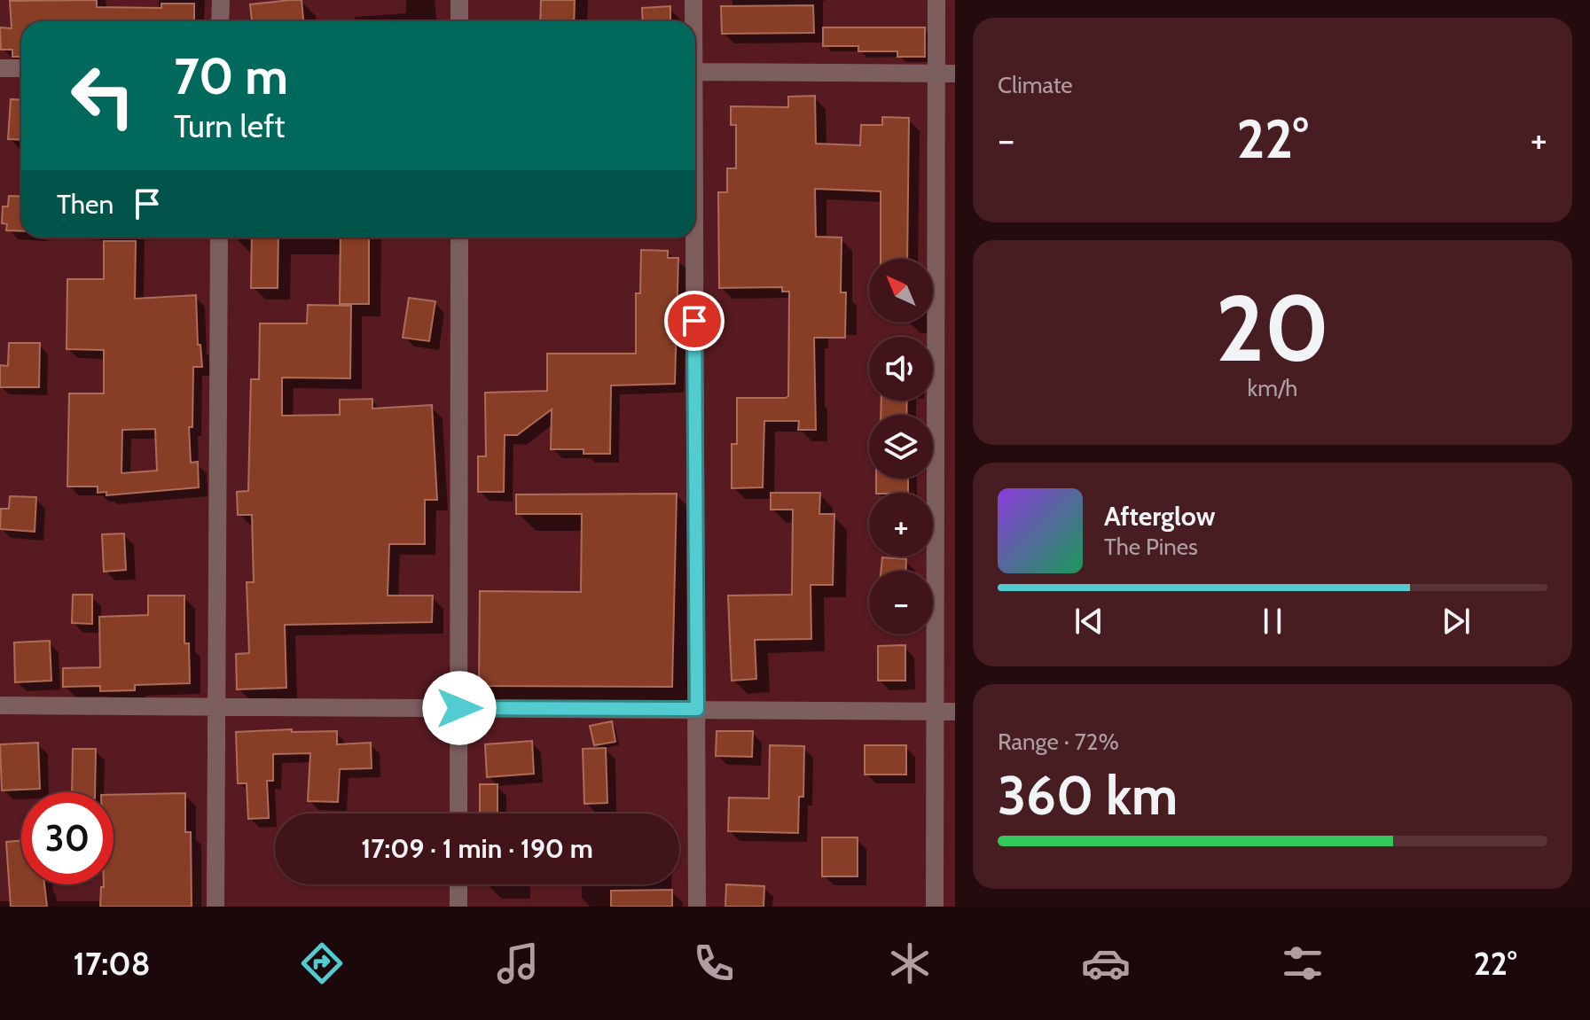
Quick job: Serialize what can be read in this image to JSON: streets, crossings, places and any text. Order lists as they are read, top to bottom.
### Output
{
  "north": "top left",
  "page": {
    "tile": [
      "Climate",
      ["20", "km/h"],
      ["Range · 72%", "360 km"]
    ],
    "turn": ["70 m", "Turn left"],
    "heat": ["−", "22°", "+"],
    "then": "Then",
    "map_buttons": ["+", "−"],
    "song": ["Afterglow", "The Pines"],
    "limit": "30",
    "trip": "17:09 · 1 min · 190 m",
    "tabs": ["17:08", "22°"]
  }
}
